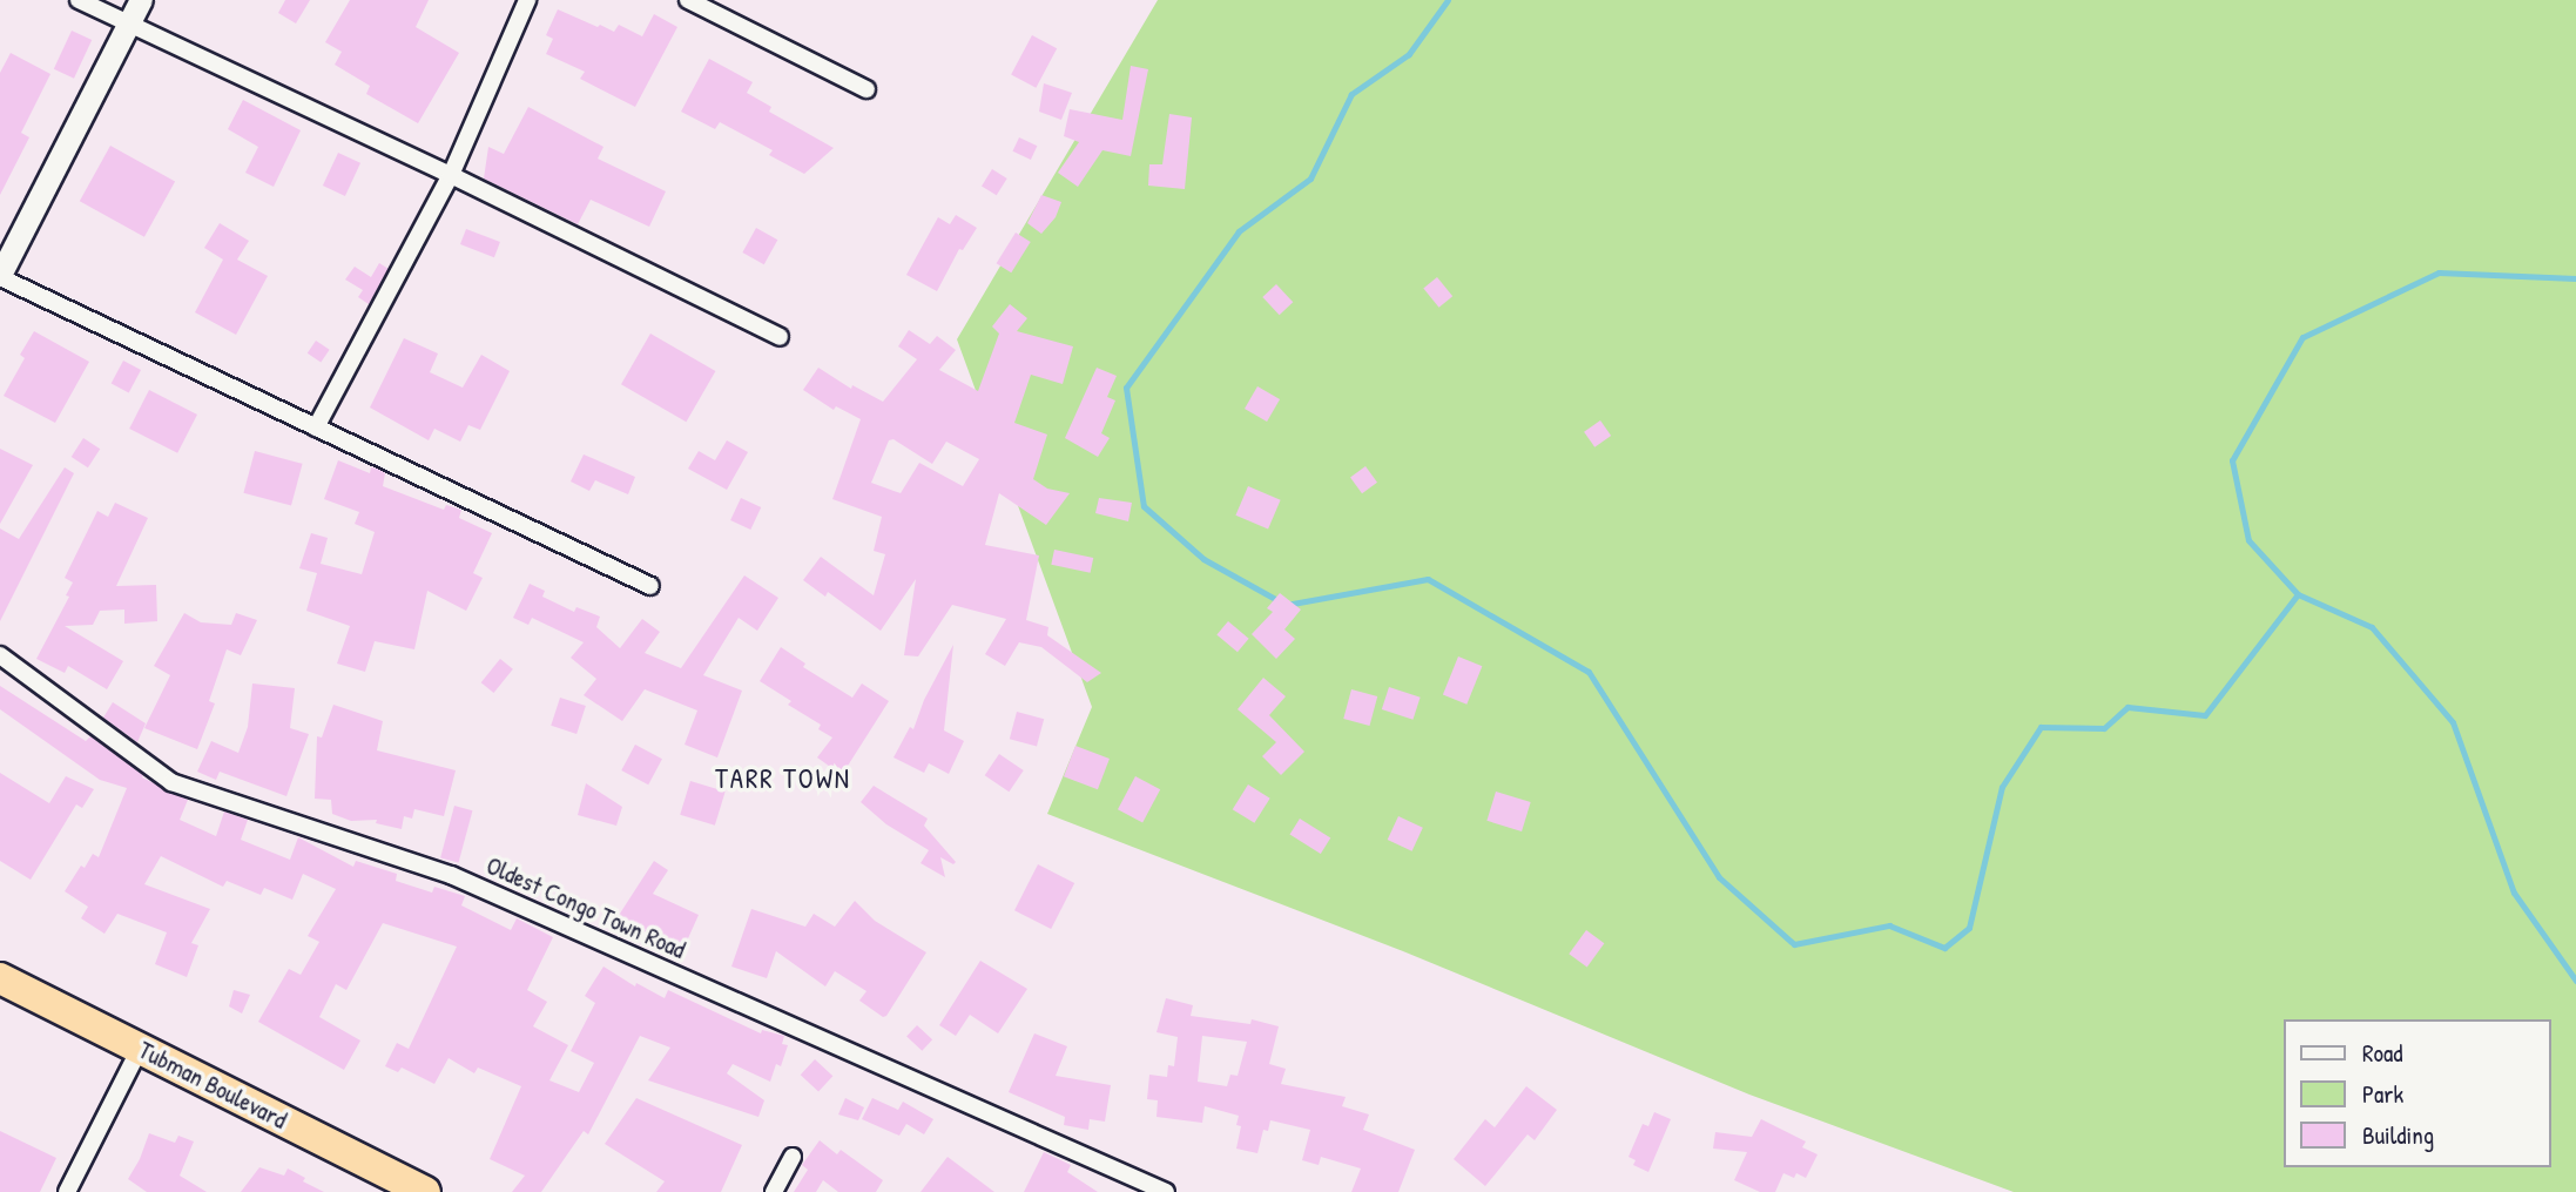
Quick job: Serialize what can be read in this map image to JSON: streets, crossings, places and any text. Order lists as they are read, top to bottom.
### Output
{
  "streets": {
    "highway": ["Tubman Boulevard"],
    "street": ["Oldest Congo Town Road"]
  },
  "districts": ["TARR TOWN"],
  "legend": ["Road", "Park", "Building"]
}
